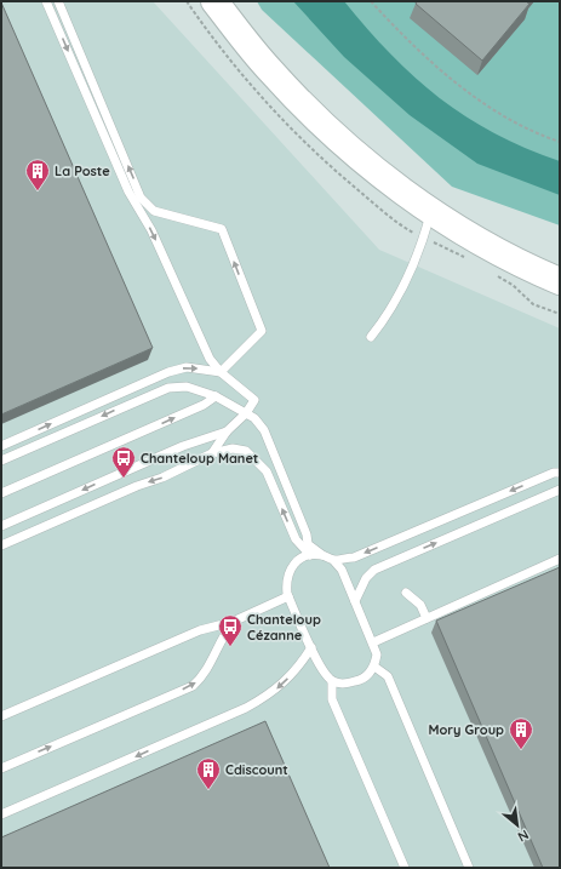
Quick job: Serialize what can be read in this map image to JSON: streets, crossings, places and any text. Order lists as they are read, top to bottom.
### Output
{
  "places": {
    "building": ["La Poste", "Mory Group", "Cdiscount"],
    "bus stop": ["Chanteloup Manet", "Chanteloup Cézanne"]
  },
  "north": "bottom right"
}
